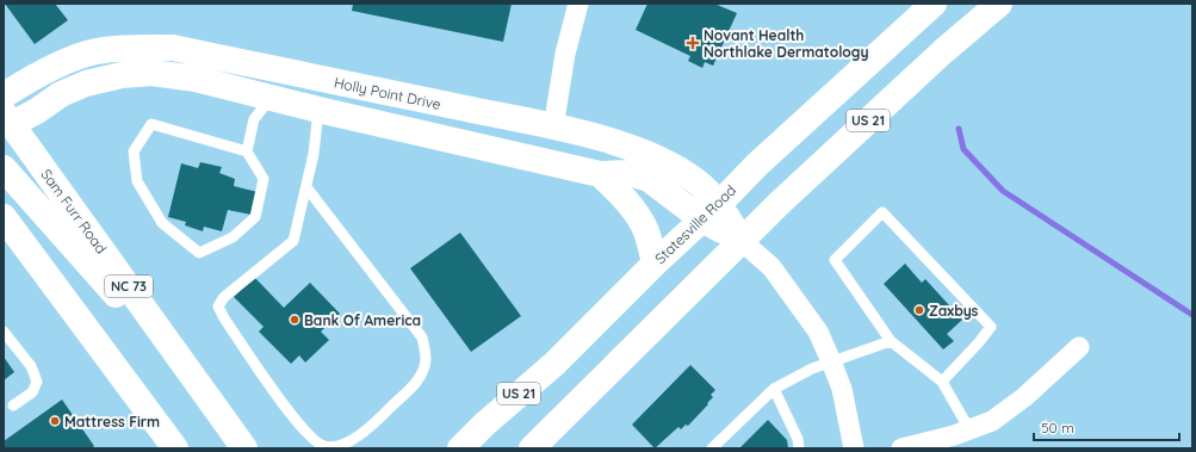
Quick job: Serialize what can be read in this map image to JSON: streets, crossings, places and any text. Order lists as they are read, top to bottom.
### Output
{
  "streets": {
    "main road": [
      "Holly Point Drive",
      "US 21",
      "Sam Furr Road",
      "Statesville Road",
      "NC 73"
    ]
  },
  "crossings": [
    ["Holly Point Drive", "US 21"],
    ["Holly Point Drive", "Sam Furr Road"],
    ["Holly Point Drive", "Statesville Road"]
  ],
  "places": {
    "health": ["Novant Health Northlake Dermatology"],
    "other": ["Zaxbys", "Bank Of America", "Mattress Firm"]
  },
  "scale_bar": "50 m"
}
